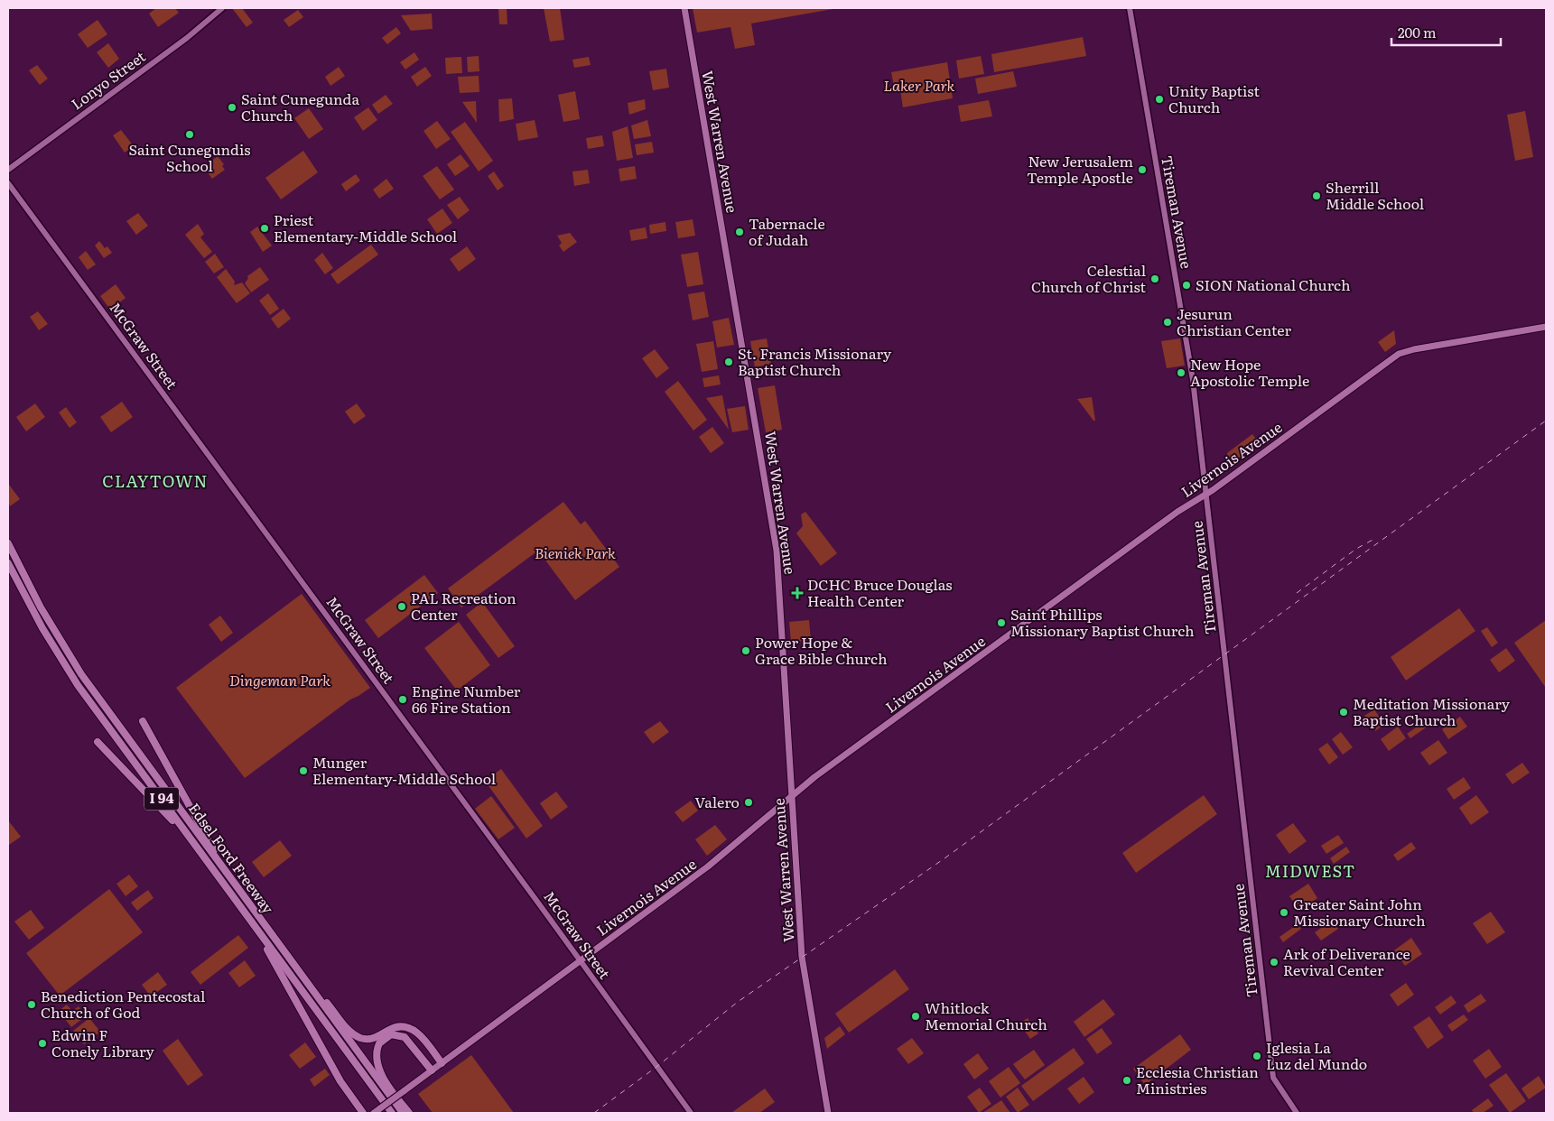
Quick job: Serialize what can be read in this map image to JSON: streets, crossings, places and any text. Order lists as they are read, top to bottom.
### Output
{
  "streets": {
    "highway": ["I 94", "Edsel Ford Freeway"],
    "main road": ["West Warren Avenue", "Livernois Avenue"],
    "street": ["Lonyo Street", "Tireman Avenue", "McGraw Street"]
  },
  "crossings": [
    ["West Warren Avenue", "Livernois Avenue"],
    ["Tireman Avenue", "Livernois Avenue"],
    ["McGraw Street", "Livernois Avenue"]
  ],
  "districts": ["CLAYTOWN", "MIDWEST"],
  "parks": ["Laker Park", "Bieniek Park", "Dingeman Park"],
  "places": {
    "other": [
      "Unity Baptist Church",
      "Saint Cunegunda Church",
      "Saint Cunegundis School",
      "New Jerusalem Temple Apostle",
      "Sherrill Middle School",
      "Priest Elementary‑Middle School",
      "Tabernacle of Judah",
      "Celestial Church of Christ",
      "SION National Church",
      "Jesurun Christian Center",
      "St. Francis Missionary Baptist Church",
      "New Hope Apostolic Temple",
      "PAL Recreation Center",
      "Saint Phillips Missionary Baptist Church",
      "Power Hope & Grace Bible Church",
      "Engine Number 66 Fire Station",
      "Meditation Missionary Baptist Church",
      "Munger Elementary-Middle School",
      "Valero",
      "Greater Saint John Missionary Church",
      "Ark of Deliverance Revival Center",
      "Benediction Pentecostal Church of God",
      "Whitlock Memorial Church",
      "Edwin F Conely Library",
      "Iglesia La Luz del Mundo",
      "Ecclesia Christian Ministries"
    ],
    "health": ["DCHC Bruce Douglas Health Center"]
  },
  "scale_bar": "200 m"
}
